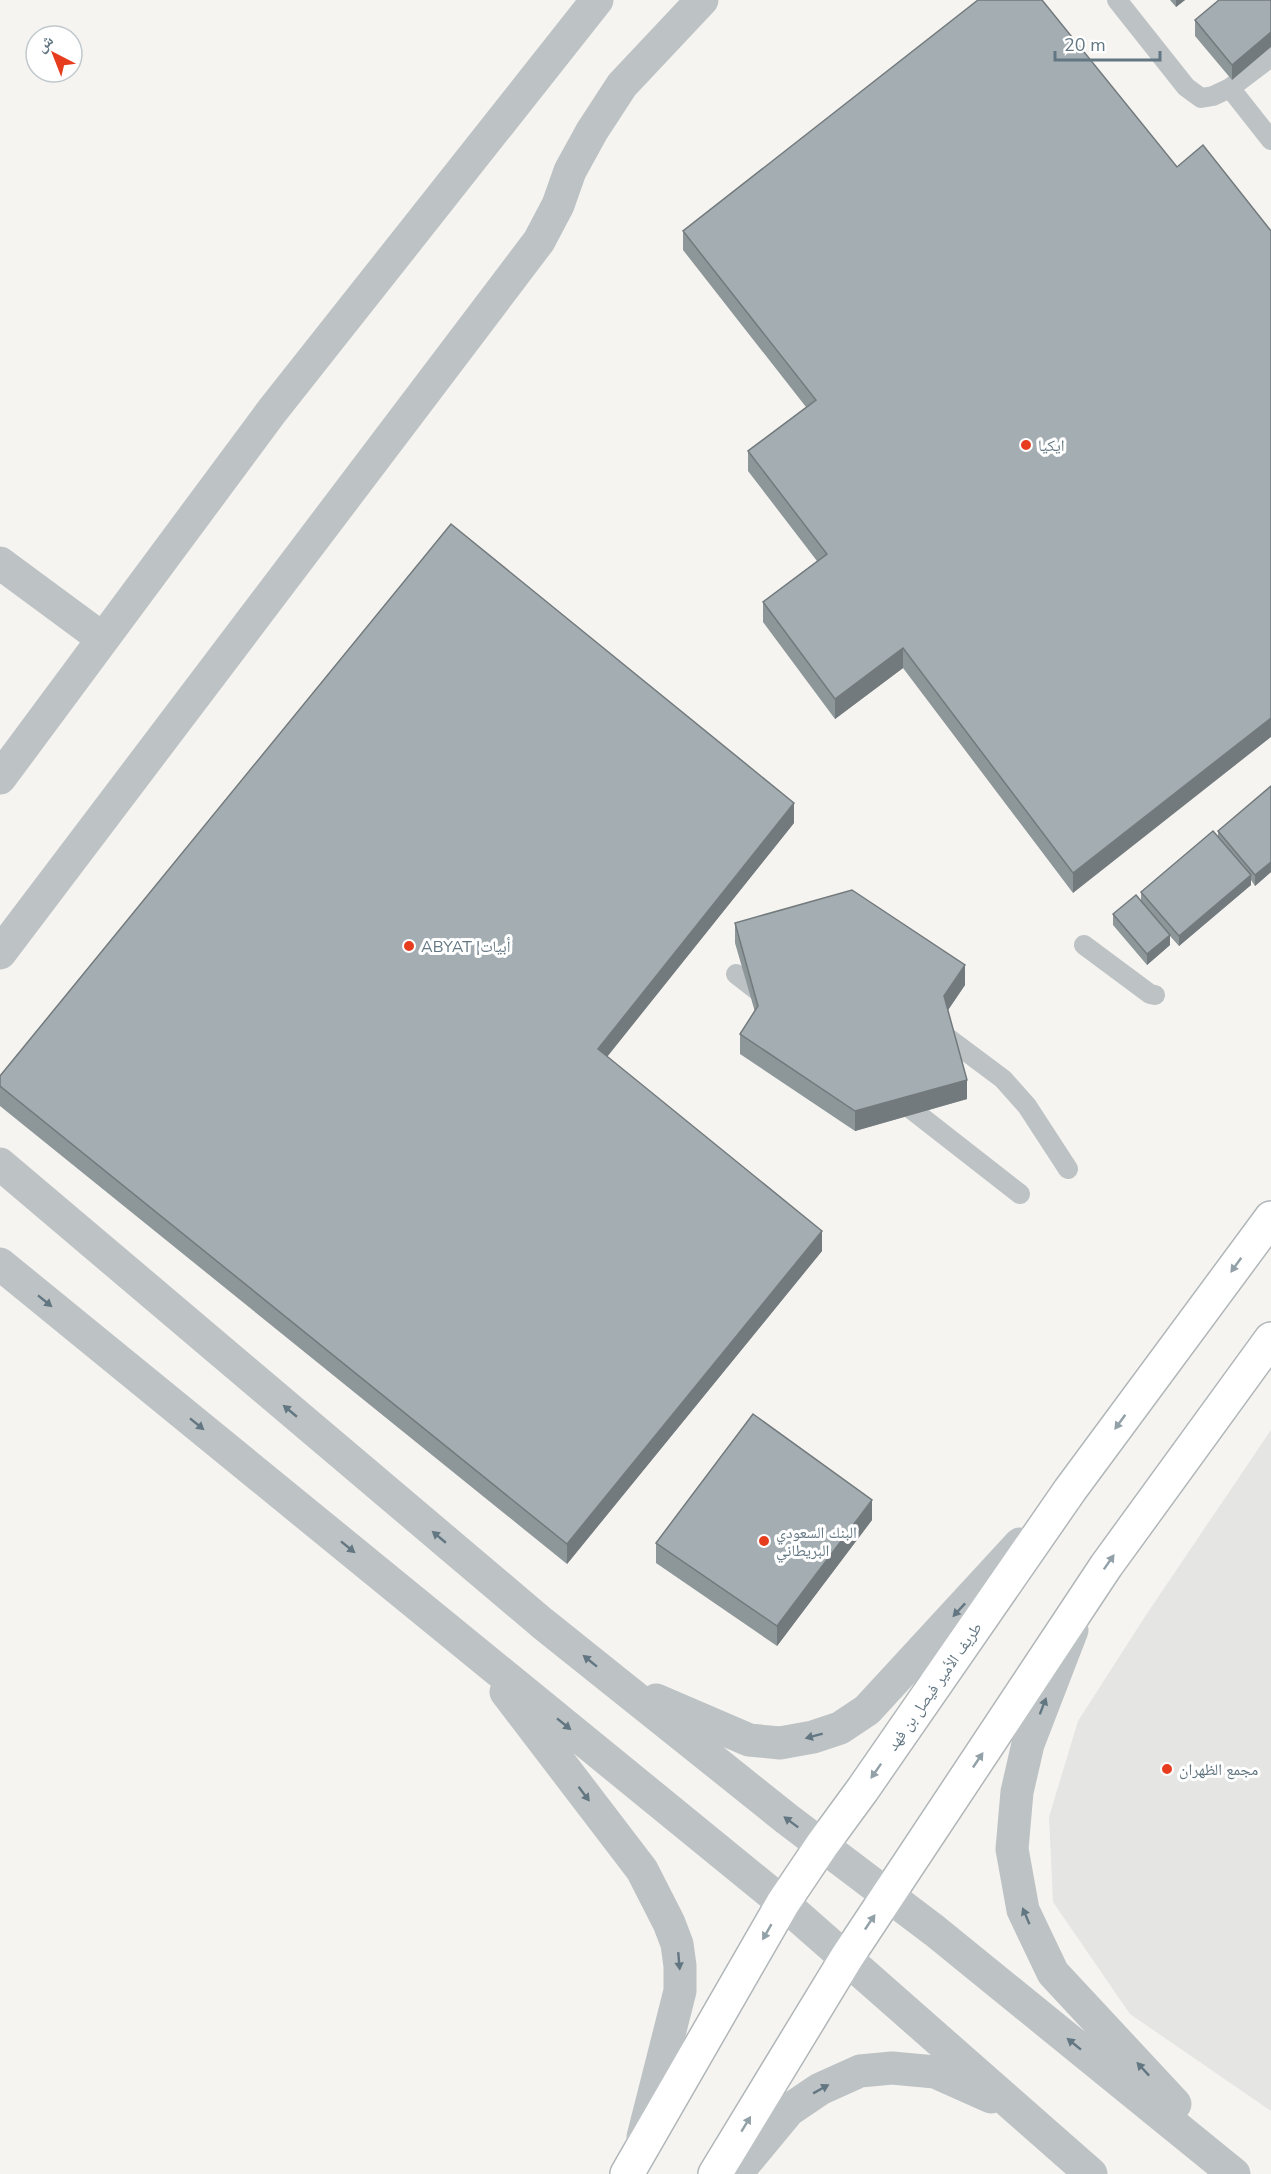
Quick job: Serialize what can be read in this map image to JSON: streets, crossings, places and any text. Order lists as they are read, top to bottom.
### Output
{
  "streets": {
    "main road": ["طريف الأمير فيصل بن فهد"]
  },
  "places": [
    "ايكيا",
    "ABYAT |أبيات",
    "البنك السعودي البريطاني",
    "مجمع الظهران"
  ],
  "scale_bar": "20 m",
  "north": "top left"
}
